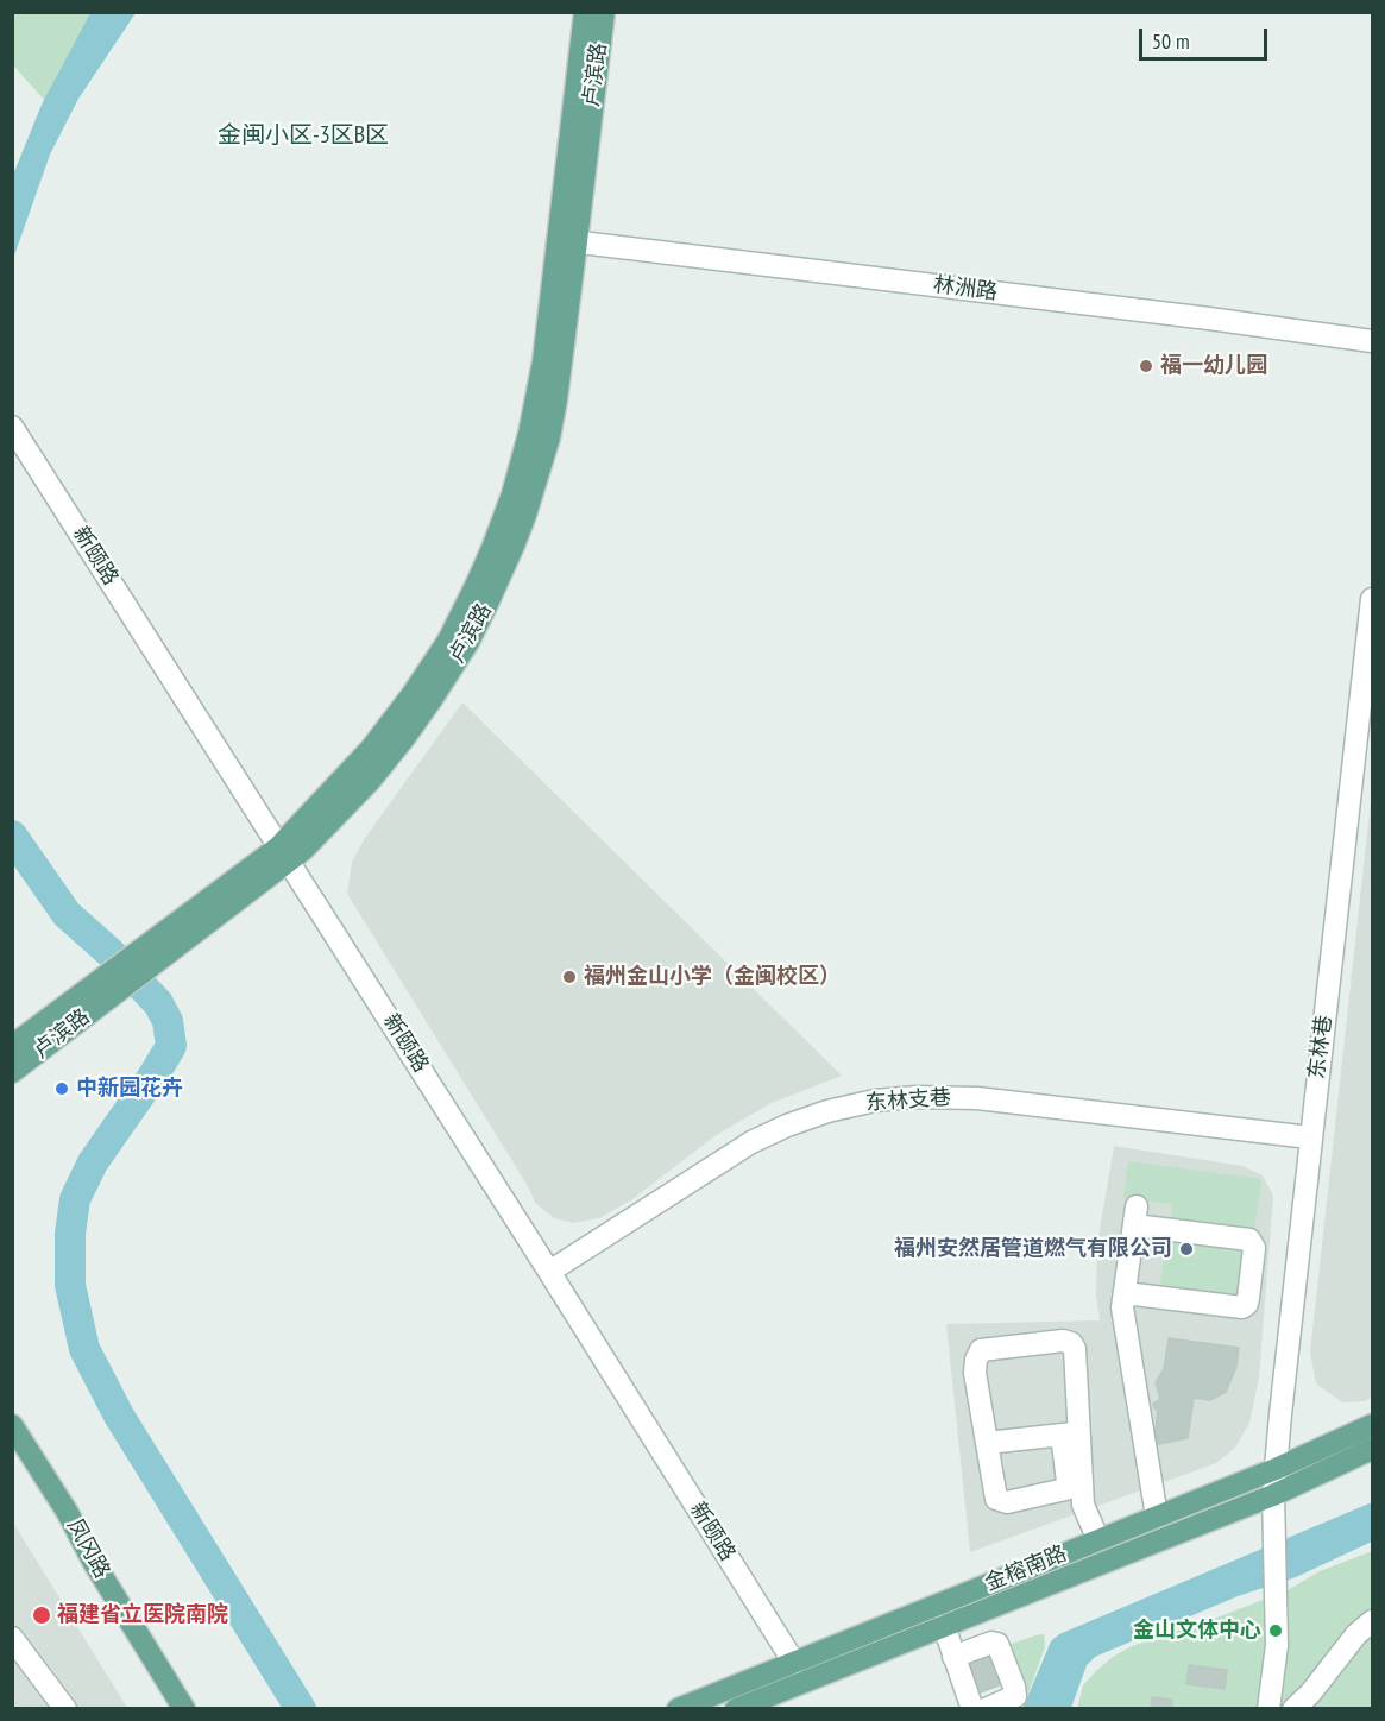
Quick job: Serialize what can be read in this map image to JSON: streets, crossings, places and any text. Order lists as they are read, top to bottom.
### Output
{
  "streets": {
    "main road": ["卢滨路", "凤冈路", "金榕南路"],
    "street": [
      "林洲路",
      "新颐路",
      "东林巷",
      "东林支巷"
    ]
  },
  "crossings": [
    ["卢滨路", "林洲路"],
    ["卢滨路", "新颐路"],
    ["新颐路", "东林支巷"],
    ["新颐路", "金榕南路"],
    ["东林巷", "东林支巷"],
    ["东林巷", "金榕南路"]
  ],
  "districts": ["金闽小区-3区B区"],
  "places": [
    "福一幼儿园",
    "福州金山小学（金闽校区）",
    "中新园花卉",
    "福州安然居管道燃气有限公司",
    "福建省立医院南院",
    "金山文体中心"
  ],
  "scale_bar": "50 m"
}
